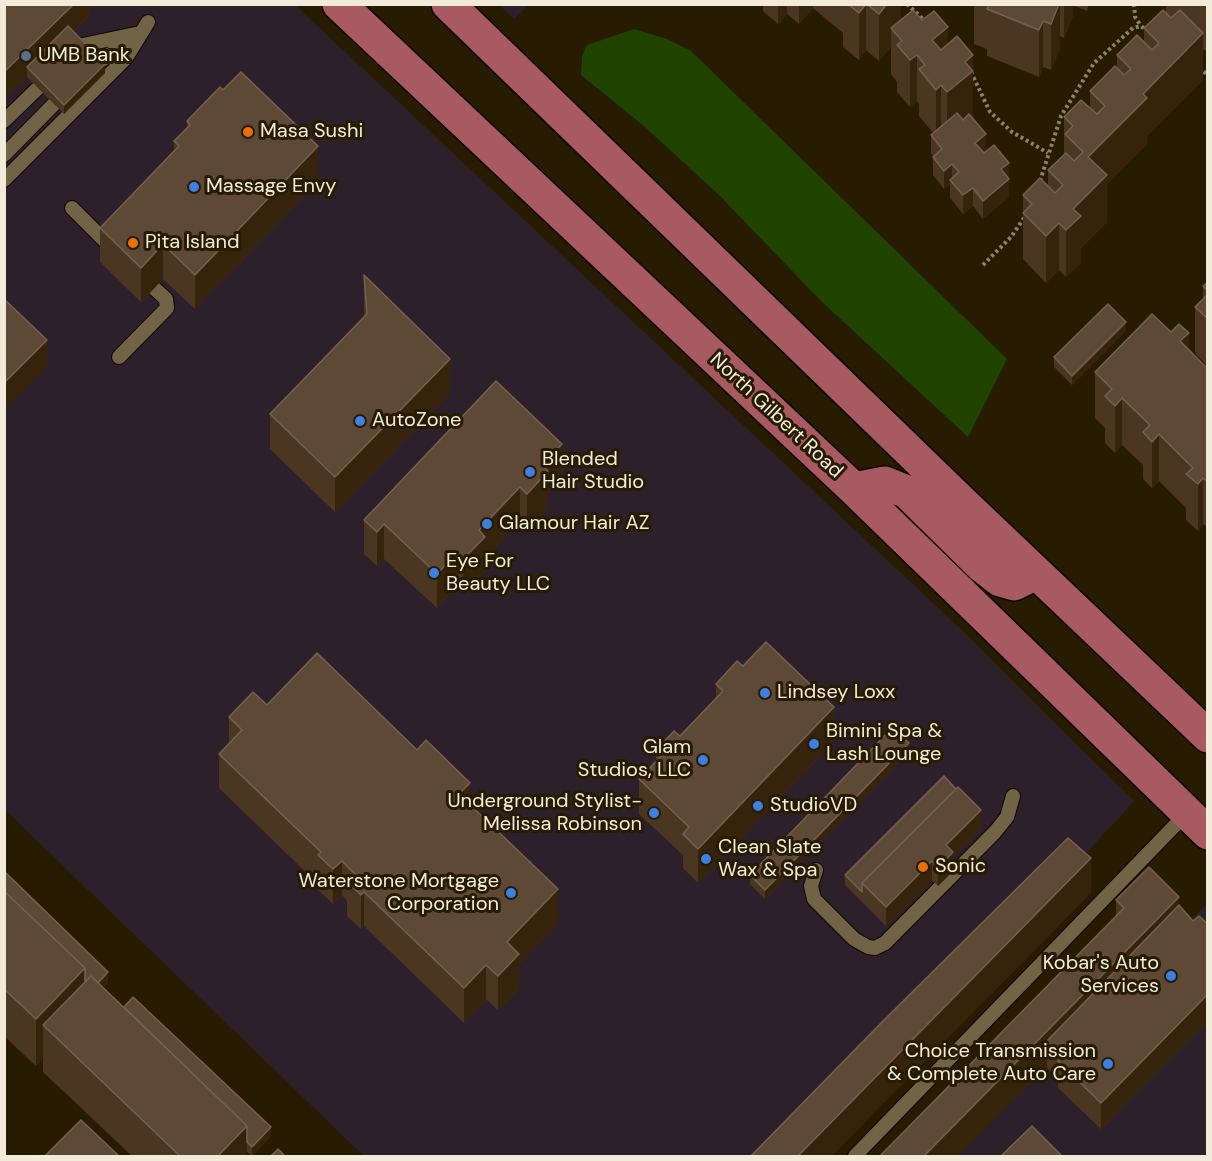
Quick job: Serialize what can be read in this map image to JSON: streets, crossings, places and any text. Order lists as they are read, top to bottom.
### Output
{
  "streets": {
    "main road": ["North Gilbert Road"]
  },
  "places": [
    "UMB Bank",
    "Masa Sushi",
    "Massage Envy",
    "Pita Island",
    "AutoZone",
    "Blended Hair Studio",
    "Glamour Hair AZ",
    "Eye For Beauty LLC",
    "Lindsey Loxx",
    "Bimini Spa & Lash Lounge",
    "Glam Studios, LLC",
    "StudioVD",
    "Underground Stylist- Melissa Robinson",
    "Clean Slate Wax & Spa",
    "Sonic",
    "Waterstone Mortgage Corporation",
    "Kobar's Auto Services",
    "Choice Transmission & Complete Auto Care"
  ]
}
